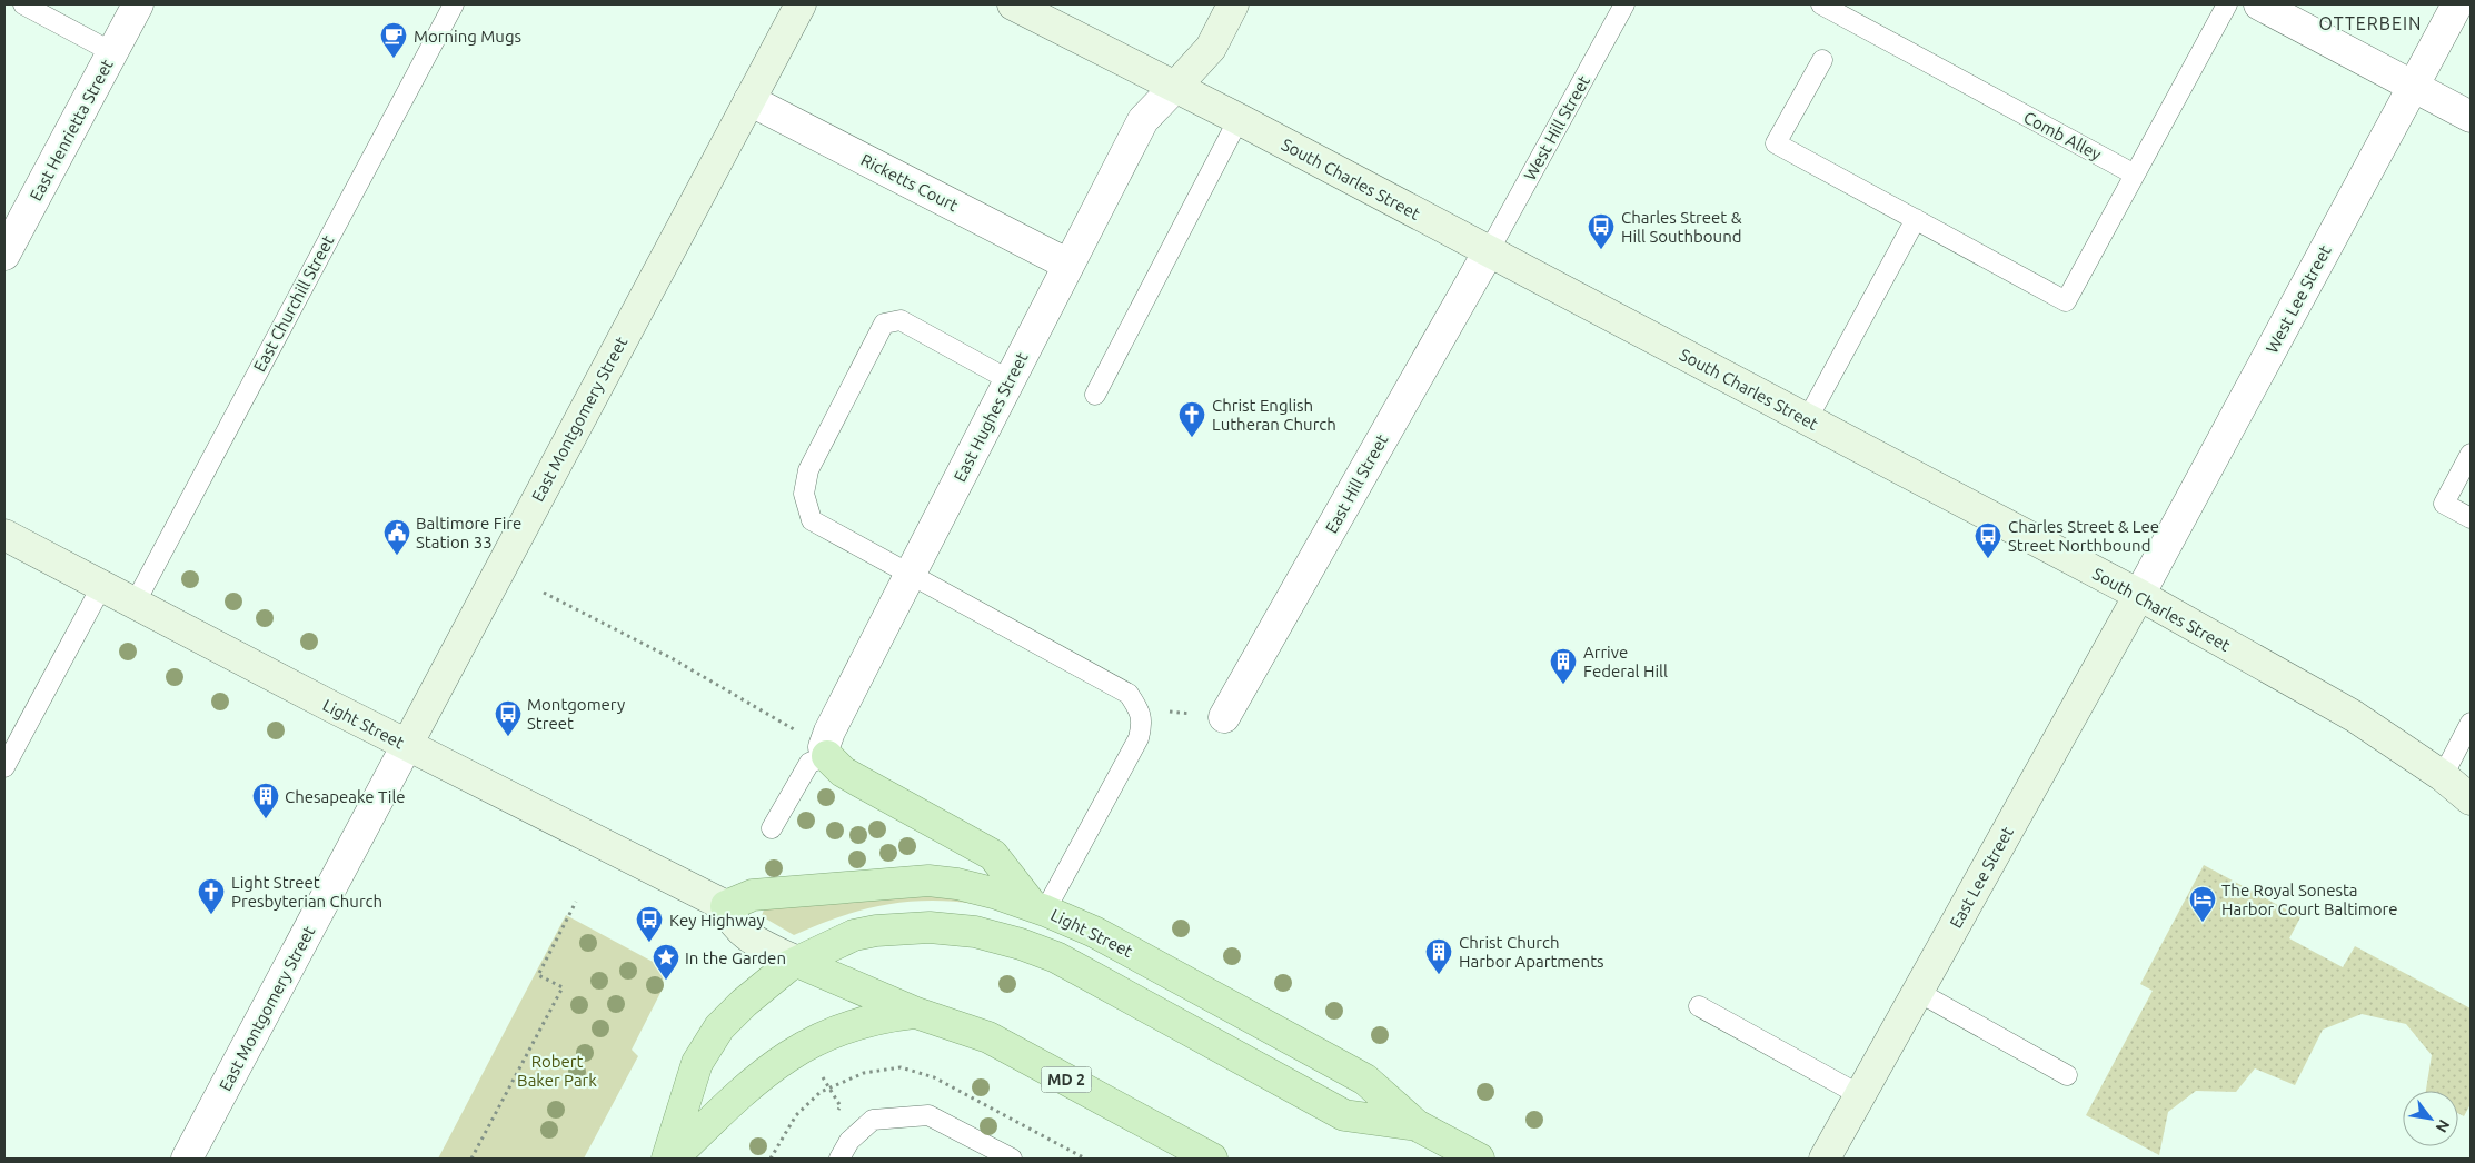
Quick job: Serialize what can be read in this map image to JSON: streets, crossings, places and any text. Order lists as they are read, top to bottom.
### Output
{
  "streets": {
    "main road": [
      "South Charles Street",
      "East Montgomery Street",
      "Light Street",
      "East Lee Street",
      "MD 2"
    ],
    "street": [
      "East Henrietta Street",
      "Ricketts Court",
      "West Lee Street",
      "East Hughes Street",
      "East Hill Street"
    ],
    "lane": ["West Hill Street", "Comb Alley", "East Churchill Street"]
  },
  "crossings": [
    ["West Hill Street", "South Charles Street"],
    ["West Hill Street", "East Hill Street"],
    ["South Charles Street", "West Lee Street"],
    ["South Charles Street", "East Hughes Street"],
    ["South Charles Street", "East Hill Street"],
    ["South Charles Street", "East Lee Street"],
    ["Ricketts Court", "East Hughes Street"],
    ["Ricketts Court", "East Montgomery Street"],
    ["West Lee Street", "East Lee Street"],
    ["East Churchill Street", "Light Street"],
    ["East Montgomery Street", "Light Street"],
    ["Light Street", "MD 2"]
  ],
  "districts": ["OTTERBEIN"],
  "parks": ["Robert Baker Park"],
  "places": {
    "cafe": ["Morning Mugs"],
    "bus stop": [
      "Charles Street & Hill Southbound",
      "Charles Street & Lee Street Northbound",
      "Montgomery Street",
      "Key Highway"
    ],
    "church": ["Christ English Lutheran Church", "Light Street Presbyterian Church"],
    "public building": ["Baltimore Fire Station 33"],
    "building": ["Arrive Federal Hill", "Chesapeake Tile", "Christ Church Harbor Apartments"],
    "hotel": ["The Royal Sonesta Harbor Court Baltimore"],
    "place": ["In the Garden"]
  },
  "north": "bottom right"
}
